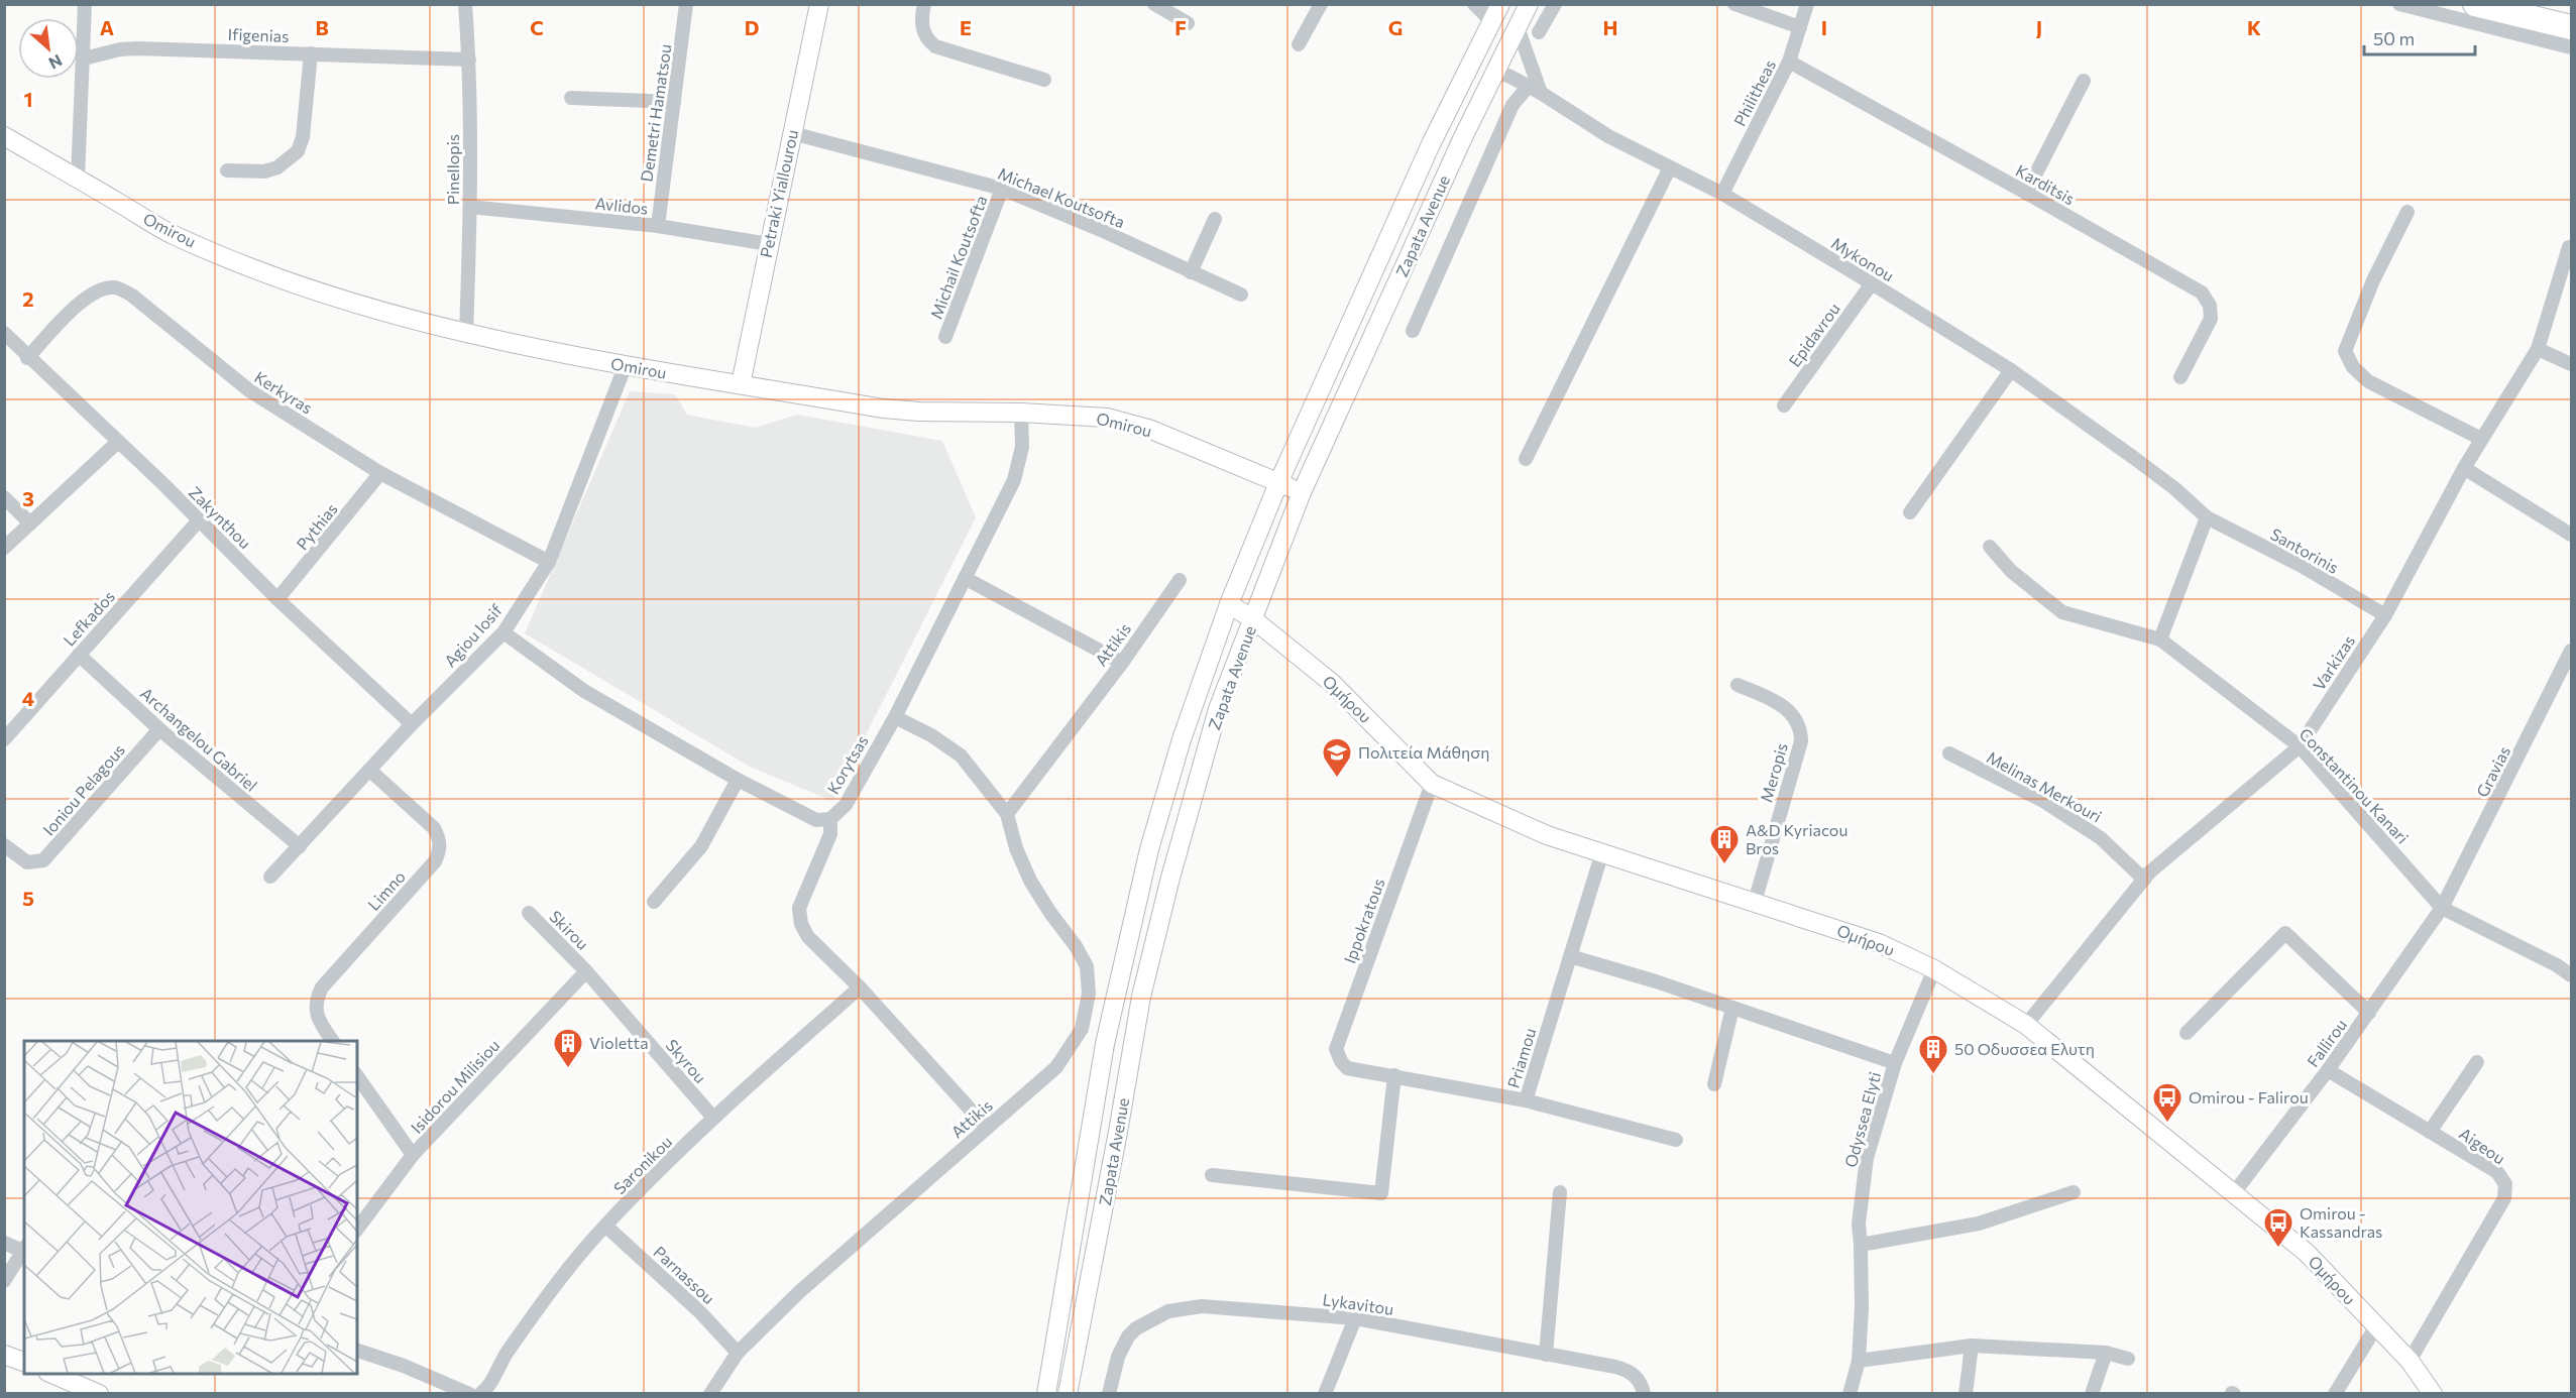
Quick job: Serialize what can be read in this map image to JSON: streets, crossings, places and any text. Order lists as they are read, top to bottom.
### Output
{
  "streets": {
    "street": [
      "Ifigenias",
      "Philitheas",
      "Demetri Hamatsou",
      "Pinellopis",
      "Karditsis",
      "Petraki Yiallourou",
      "Michael Koutsofta",
      "Avlidos",
      "Zapata Avenue",
      "Omirou",
      "Michail Koutsofta",
      "Mykonou",
      "Epidavrou",
      "Kerkyras",
      "Zakynthou",
      "Pythias",
      "Santorinis",
      "Lefkados",
      "Agiou Iosif",
      "Attikis",
      "Varkizas",
      "Ομήρου",
      "Archangelou Gabriel",
      "Korytsas",
      "Gravias",
      "Meropis",
      "Constantinou Kanari",
      "Melinas Merkouri",
      "Ioniou Pelagous",
      "Limno",
      "Ippokratous",
      "Skirou",
      "Fallirou",
      "Priamou",
      "Skyrou",
      "Isidorou Milisiou",
      "Odyssea Elyti",
      "Aigeou",
      "Saronikou",
      "Parnassou",
      "Lykavitou"
    ]
  },
  "crossings": [
    ["Ifigenias", "Pinellopis"],
    ["Philitheas", "Karditsis"],
    ["Philitheas", "Mykonou"],
    ["Demetri Hamatsou", "Avlidos"],
    ["Pinellopis", "Avlidos"],
    ["Pinellopis", "Omirou"],
    ["Petraki Yiallourou", "Michael Koutsofta"],
    ["Petraki Yiallourou", "Avlidos"],
    ["Petraki Yiallourou", "Omirou"],
    ["Michael Koutsofta", "Michail Koutsofta"],
    ["Zapata Avenue", "Omirou"],
    ["Zapata Avenue", "Mykonou"],
    ["Zapata Avenue", "Ομήρου"],
    ["Omirou", "Agiou Iosif"],
    ["Omirou", "Korytsas"],
    ["Mykonou", "Epidavrou"],
    ["Mykonou", "Santorinis"],
    ["Kerkyras", "Zakynthou"],
    ["Kerkyras", "Pythias"],
    ["Kerkyras", "Agiou Iosif"],
    ["Zakynthou", "Pythias"],
    ["Zakynthou", "Lefkados"],
    ["Zakynthou", "Agiou Iosif"],
    ["Santorinis", "Varkizas"],
    ["Lefkados", "Archangelou Gabriel"],
    ["Agiou Iosif", "Archangelou Gabriel"],
    ["Agiou Iosif", "Korytsas"],
    ["Agiou Iosif", "Limno"],
    ["Attikis", "Korytsas"],
    ["Attikis", "Parnassou"],
    ["Varkizas", "Ομήρου"],
    ["Varkizas", "Constantinou Kanari"],
    ["Varkizas", "Melinas Merkouri"],
    ["Ομήρου", "Meropis"],
    ["Ομήρου", "Ippokratous"],
    ["Ομήρου", "Fallirou"],
    ["Ομήρου", "Priamou"],
    ["Ομήρου", "Odyssea Elyti"],
    ["Ομήρου", "Aigeou"],
    ["Archangelou Gabriel", "Ioniou Pelagous"],
    ["Gravias", "Constantinou Kanari"],
    ["Gravias", "Fallirou"],
    ["Constantinou Kanari", "Fallirou"],
    ["Ippokratous", "Priamou"],
    ["Skirou", "Skyrou"],
    ["Skirou", "Isidorou Milisiou"],
    ["Fallirou", "Aigeou"],
    ["Skyrou", "Isidorou Milisiou"],
    ["Skyrou", "Saronikou"],
    ["Saronikou", "Parnassou"]
  ],
  "places": {
    "school or university": ["Πολιτεία Μάθηση"],
    "building": ["A&D Kyriacou Bros", "Violetta", "50 Οδυσσεα Ελυτη"],
    "bus stop": ["Omirou - Falirou", "Omirou - Kassandras"]
  },
  "scale_bar": "50 m",
  "north": "bottom right",
  "grid": {
    "columns": [
      "A",
      "B",
      "C",
      "D",
      "E",
      "F",
      "G",
      "H",
      "I",
      "J",
      "K"
    ],
    "rows": [
      "1",
      "2",
      "3",
      "4",
      "5"
    ]
  }
}
